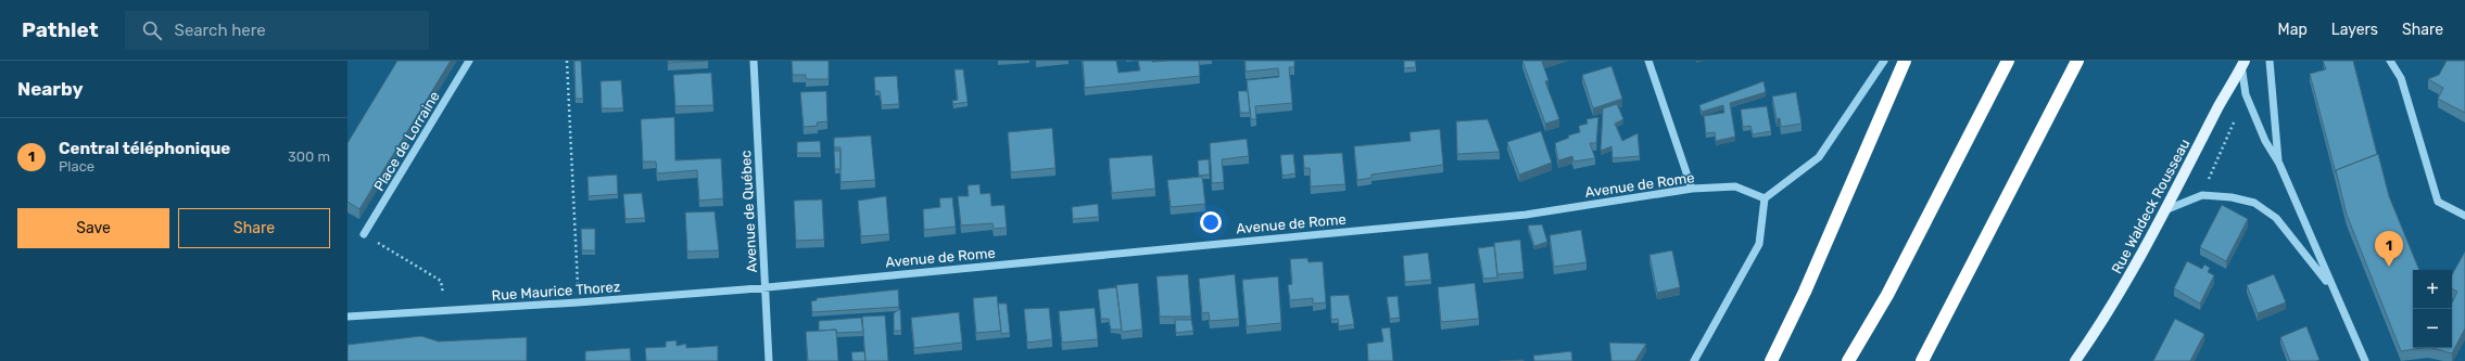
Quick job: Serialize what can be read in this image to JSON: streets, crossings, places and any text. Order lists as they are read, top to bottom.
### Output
{
  "streets": {
    "main road": ["Rue Waldeck Rousseau"],
    "street": [
      "Place de Lorraine",
      "Avenue de Rome",
      "Avenue de Québec",
      "Rue Maurice Thorez"
    ]
  },
  "crossings": [
    ["Avenue de Rome", "Avenue de Québec"],
    ["Avenue de Rome", "Rue Maurice Thorez"],
    ["Avenue de Québec", "Rue Maurice Thorez"]
  ],
  "page": {
    "header": "Pathlet",
    "search": "Search here",
    "nav": ["Map", "Layers", "Share"],
    "heading": "Nearby",
    "list": [
      {
        "mark": "1",
        "name": "Central téléphonique",
        "note": "Place",
        "value": "300 m"
      }
    ],
    "buttons": ["Save", "Share"],
    "pins": "1",
    "map_buttons": ["+", "−"]
  }
}
